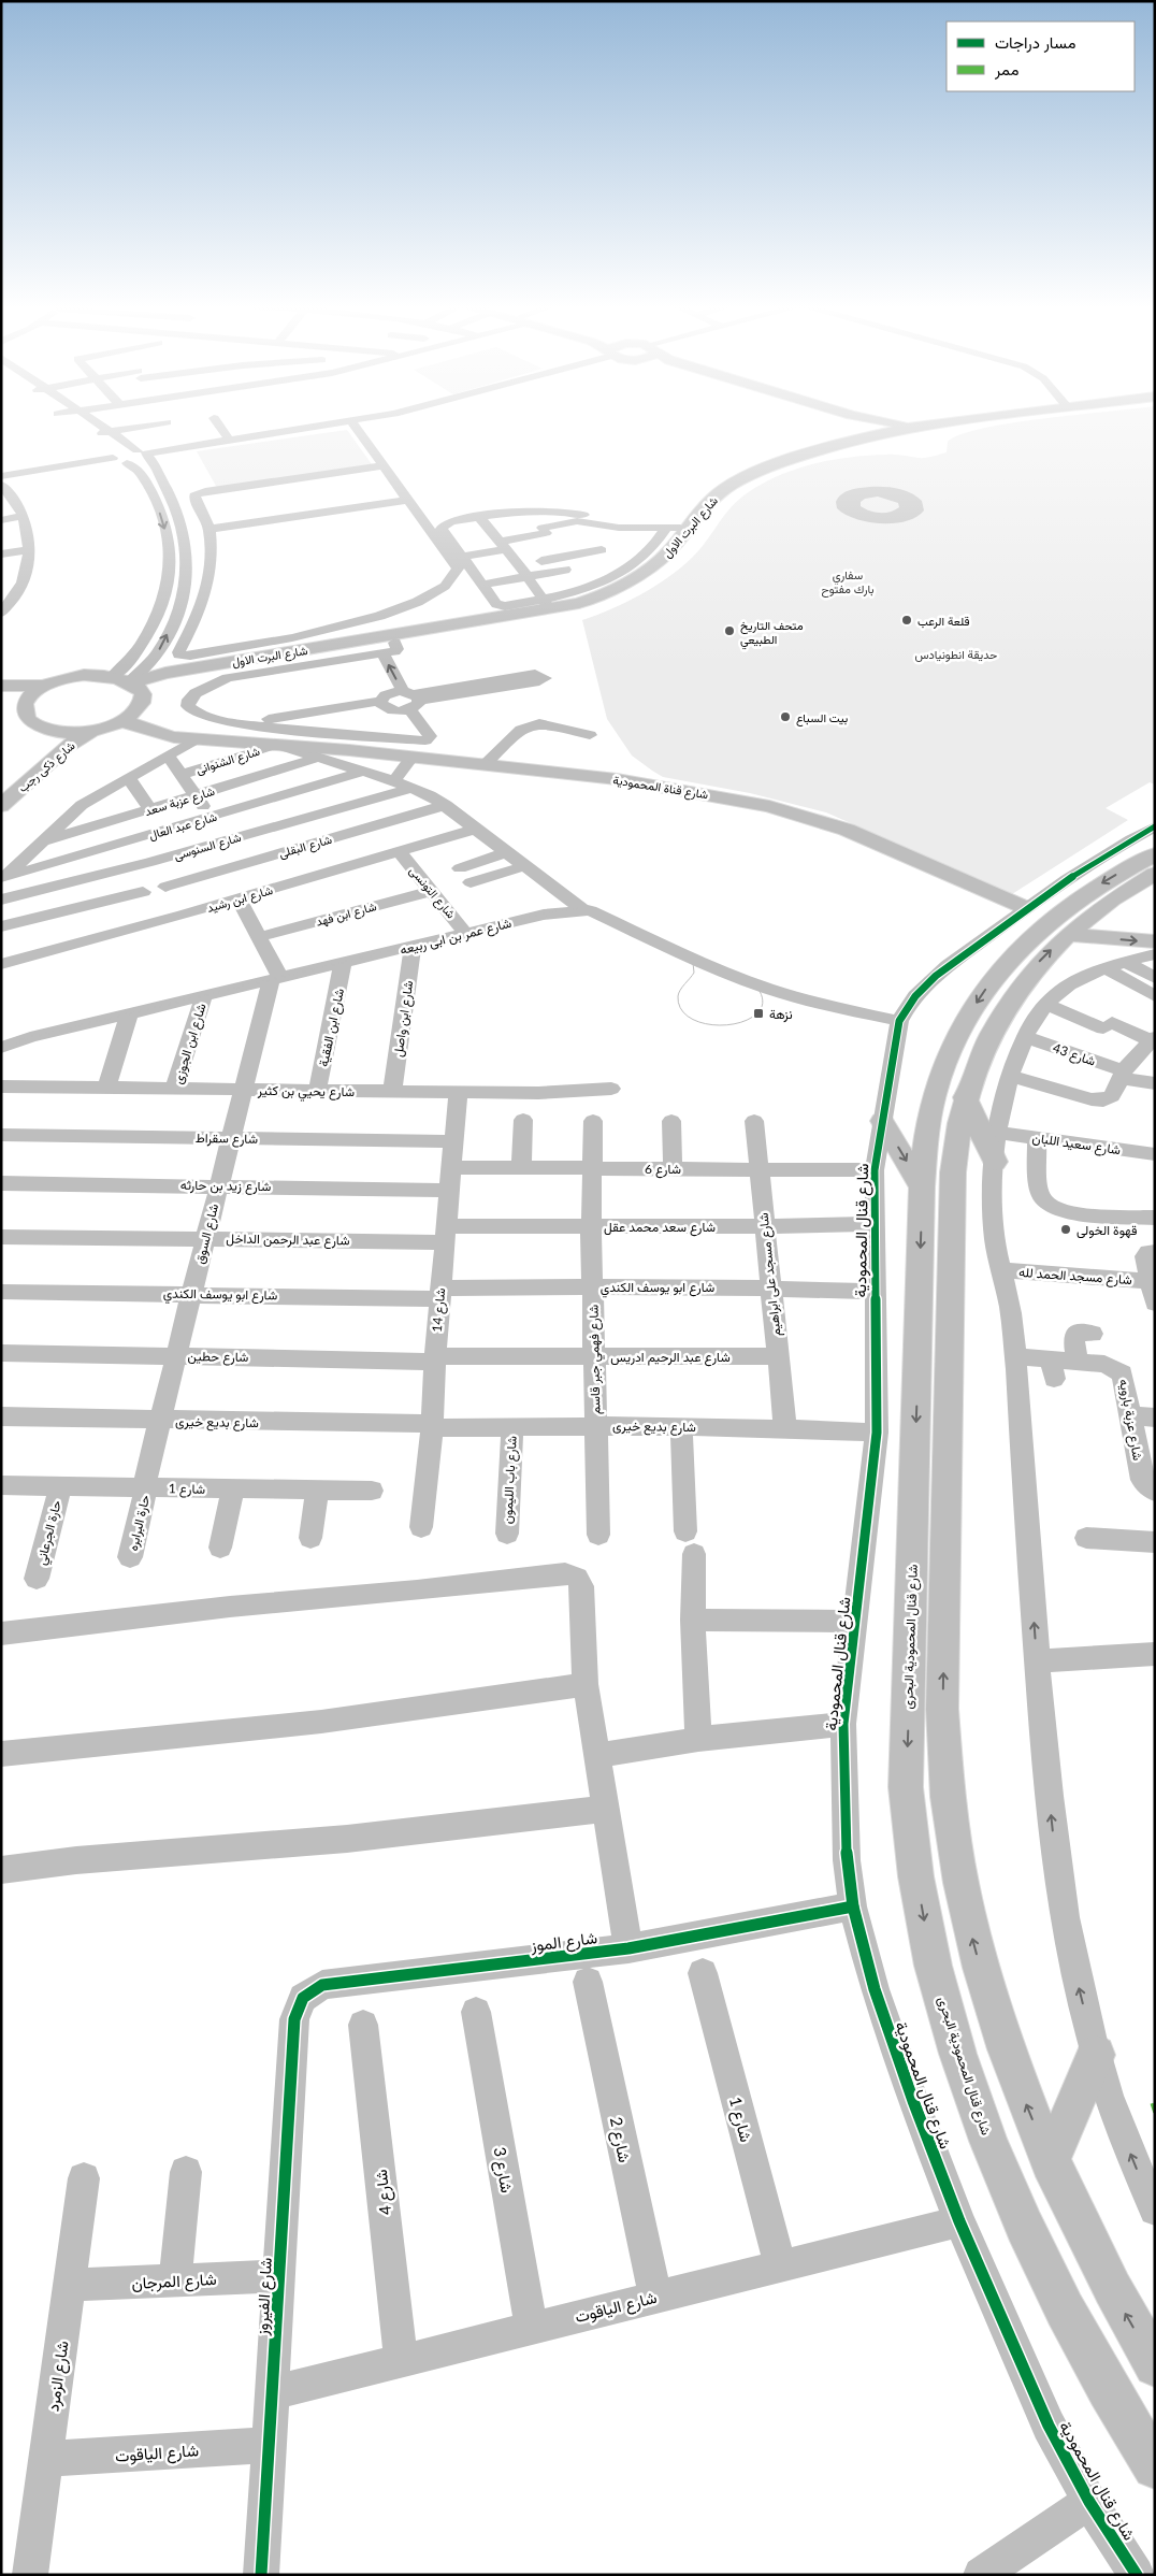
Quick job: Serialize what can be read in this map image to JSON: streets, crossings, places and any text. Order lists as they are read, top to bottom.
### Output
{
  "streets": {
    "main road": [
      "شارع البرت الاول",
      "شارع ذكى رجب",
      "شارع قناة المحمودية",
      "شارع قنال المحمودية البحرى"
    ],
    "street": [
      "شارع الشنوانى",
      "شارع عزبة سعد",
      "شارع عبد العال",
      "شارع السنوسى",
      "شارع البقلى",
      "شارع التونسى",
      "شارع ابن رشيد",
      "شارع ابن فهد",
      "شارع عمر بن ابى ربيعه",
      "شارع ابن واصل",
      "شارع ابن الفقية",
      "شارع ابن الجوزى",
      "شارع 43",
      "شارع يحيي بن كثير",
      "شارع سقراط",
      "شارع سعيد اللبان",
      "شارع 6",
      "شارع زيد بن حارثه",
      "شارع سعد محمد عقل",
      "شارع قنال المحمودية",
      "شارع السوق",
      "شارع عبد الرحمن الداخل",
      "شارع مسجد على ابراهيم",
      "شارع مسجد الحمد لله",
      "شارع ابو يوسف الكندي",
      "شارع 14",
      "شارع حطين",
      "شارع عبد الرحيم ادريس",
      "شارع فهمي جبر قاسم",
      "شارع عزبة بارويه",
      "شارع بديع خيرى",
      "شارع باب الليمون",
      "شارع 1",
      "حارة البرابره",
      "حارة الجرعاني",
      "شارع الموز",
      "شارع 2",
      "شارع 3",
      "شارع 4",
      "شارع المرجان",
      "شارع الفيروز",
      "شارع الياقوت",
      "شارع الزمرد"
    ]
  },
  "crossings": [
    ["شارع الشنوانى", "شارع قناة المحمودية"],
    ["شارع قناة المحمودية", "شارع قنال المحمودية"],
    ["شارع البقلى", "شارع التونسى"],
    ["شارع التونسى", "شارع ابن رشيد"],
    ["شارع التونسى", "شارع ابن فهد"],
    ["شارع التونسى", "شارع عمر بن ابى ربيعه"],
    ["شارع عمر بن ابى ربيعه", "شارع ابن واصل"],
    ["شارع عمر بن ابى ربيعه", "شارع ابن الفقية"],
    ["شارع عمر بن ابى ربيعه", "شارع ابن الجوزى"],
    ["شارع عمر بن ابى ربيعه", "شارع قنال المحمودية"],
    ["شارع عمر بن ابى ربيعه", "شارع السوق"],
    ["شارع ابن واصل", "شارع يحيي بن كثير"],
    ["شارع ابن الفقية", "شارع يحيي بن كثير"],
    ["شارع ابن الجوزى", "شارع يحيي بن كثير"],
    ["شارع يحيي بن كثير", "شارع السوق"],
    ["شارع يحيي بن كثير", "شارع 14"],
    ["شارع سقراط", "شارع السوق"],
    ["شارع سقراط", "شارع 14"],
    ["شارع 6", "شارع قنال المحمودية"],
    ["شارع 6", "شارع مسجد على ابراهيم"],
    ["شارع 6", "شارع 14"],
    ["شارع 6", "شارع فهمي جبر قاسم"],
    ["شارع زيد بن حارثه", "شارع السوق"],
    ["شارع زيد بن حارثه", "شارع 14"],
    ["شارع سعد محمد عقل", "شارع قنال المحمودية"],
    ["شارع سعد محمد عقل", "شارع عبد الرحمن الداخل"],
    ["شارع سعد محمد عقل", "شارع مسجد على ابراهيم"],
    ["شارع سعد محمد عقل", "شارع 14"],
    ["شارع سعد محمد عقل", "شارع فهمي جبر قاسم"],
    ["شارع قنال المحمودية", "شارع ابو يوسف الكندي"],
    ["شارع قنال المحمودية", "شارع بديع خيرى"],
    ["شارع قنال المحمودية", "شارع الموز"],
    ["شارع قنال المحمودية", "شارع الياقوت"],
    ["شارع السوق", "شارع عبد الرحمن الداخل"],
    ["شارع السوق", "شارع ابو يوسف الكندي"],
    ["شارع السوق", "شارع حطين"],
    ["شارع السوق", "شارع بديع خيرى"],
    ["شارع السوق", "شارع 1"],
    ["شارع السوق", "حارة البرابره"],
    ["شارع عبد الرحمن الداخل", "شارع 14"],
    ["شارع مسجد على ابراهيم", "شارع ابو يوسف الكندي"],
    ["شارع مسجد على ابراهيم", "شارع عبد الرحيم ادريس"],
    ["شارع مسجد على ابراهيم", "شارع بديع خيرى"],
    ["شارع ابو يوسف الكندي", "شارع 14"],
    ["شارع ابو يوسف الكندي", "شارع فهمي جبر قاسم"],
    ["شارع 14", "شارع حطين"],
    ["شارع 14", "شارع عبد الرحيم ادريس"],
    ["شارع 14", "شارع بديع خيرى"],
    ["شارع حطين", "شارع عبد الرحيم ادريس"],
    ["شارع عبد الرحيم ادريس", "شارع فهمي جبر قاسم"],
    ["شارع فهمي جبر قاسم", "شارع بديع خيرى"],
    ["شارع بديع خيرى", "شارع باب الليمون"],
    ["شارع 1", "حارة البرابره"],
    ["شارع 1", "حارة الجرعاني"],
    ["شارع 1", "شارع الياقوت"],
    ["شارع الموز", "شارع الفيروز"],
    ["شارع 2", "شارع الياقوت"],
    ["شارع 3", "شارع الياقوت"],
    ["شارع 4", "شارع الياقوت"],
    ["شارع المرجان", "شارع الفيروز"],
    ["شارع المرجان", "شارع الزمرد"],
    ["شارع الفيروز", "شارع الياقوت"],
    ["شارع الياقوت", "شارع الزمرد"]
  ],
  "parks": ["سفاري بارك مفتوح", "حديقة انطونيادس"],
  "places": {
    "other": [
      "قلعة الرعب",
      "متحف التاريخ الطبيعي",
      "بيت السباع",
      "قهوة الخولى"
    ],
    "transit": ["نزهة"]
  },
  "legend": ["مسار دراجات", "ممر"]
}
